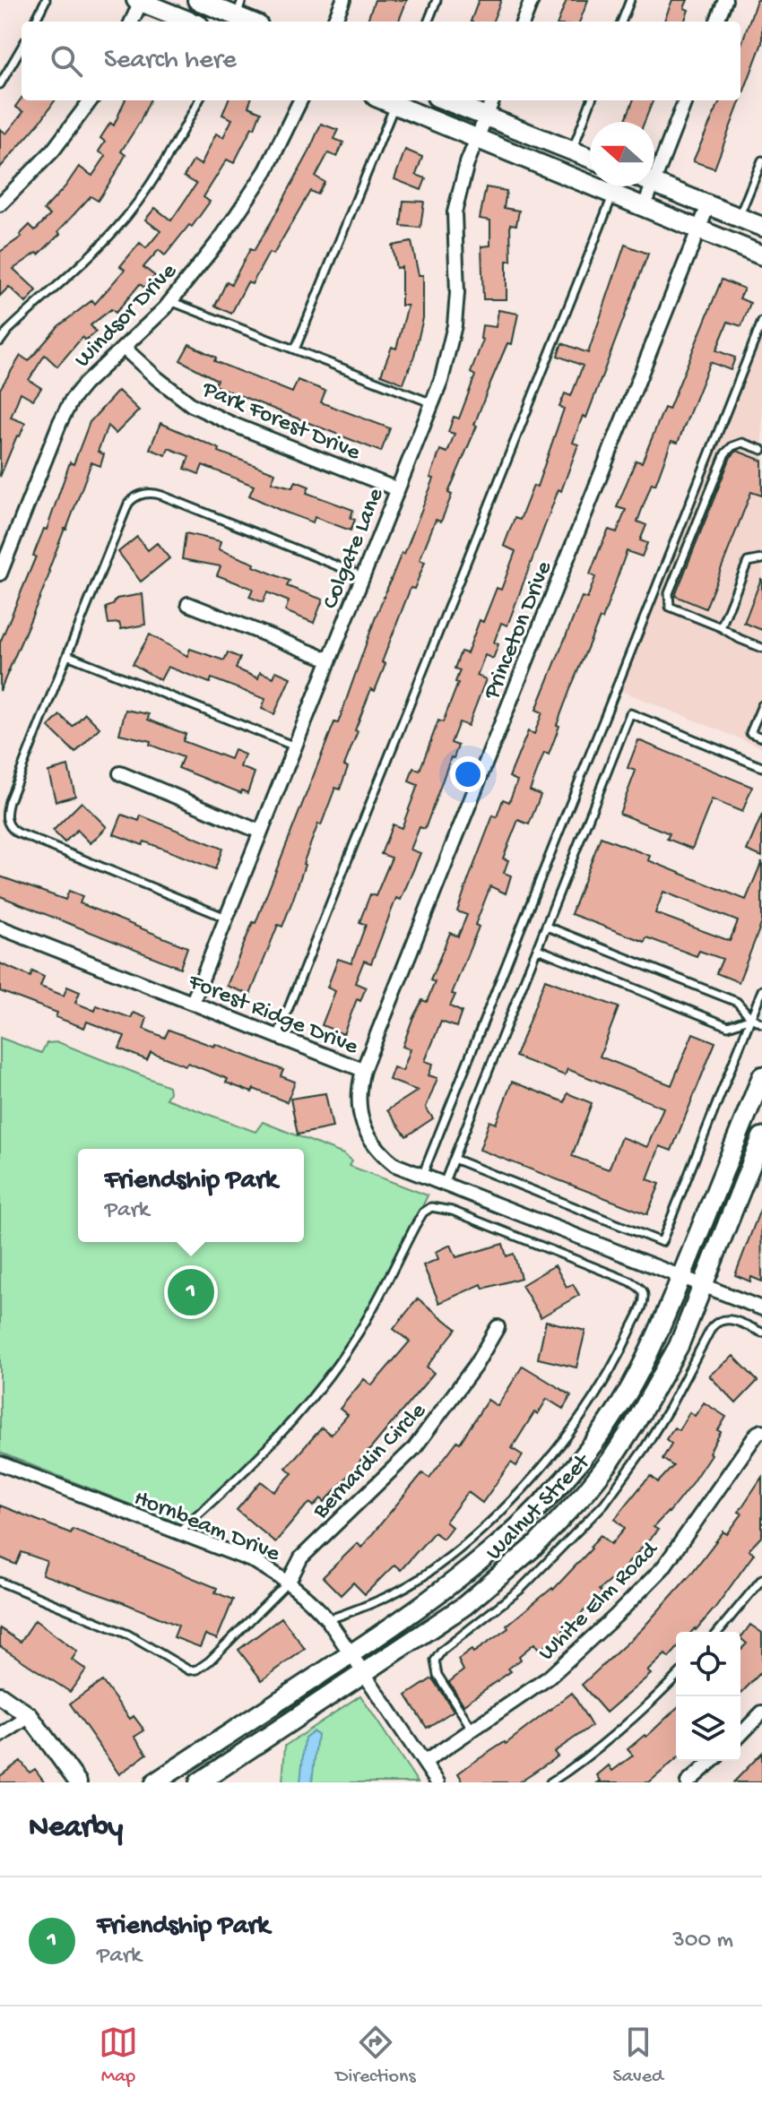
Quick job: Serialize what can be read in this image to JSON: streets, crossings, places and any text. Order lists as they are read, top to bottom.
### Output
{
  "streets": {
    "main road": ["Walnut Street"],
    "street": [
      "Windsor Drive",
      "Park Forest Drive",
      "Colgate Lane",
      "Princeton Drive",
      "Forest Ridge Drive",
      "Bernardin Circle",
      "Hornbeam Drive",
      "White Elm Road"
    ]
  },
  "crossings": [
    ["Windsor Drive", "Park Forest Drive"],
    ["Park Forest Drive", "Colgate Lane"],
    ["Colgate Lane", "Forest Ridge Drive"],
    ["Princeton Drive", "Forest Ridge Drive"],
    ["Forest Ridge Drive", "Walnut Street"],
    ["Bernardin Circle", "Hornbeam Drive"],
    ["Walnut Street", "Hornbeam Drive"],
    ["Hornbeam Drive", "White Elm Road"]
  ],
  "north": "left",
  "page": {
    "search": "Search here",
    "popup": ["Friendship Park", "Park"],
    "pins": "1",
    "heading": "Nearby",
    "list": [
      {
        "mark": "1",
        "name": "Friendship Park",
        "note": "Park",
        "value": "300 m"
      }
    ],
    "nav": ["Map", "Directions", "Saved"]
  }
}
